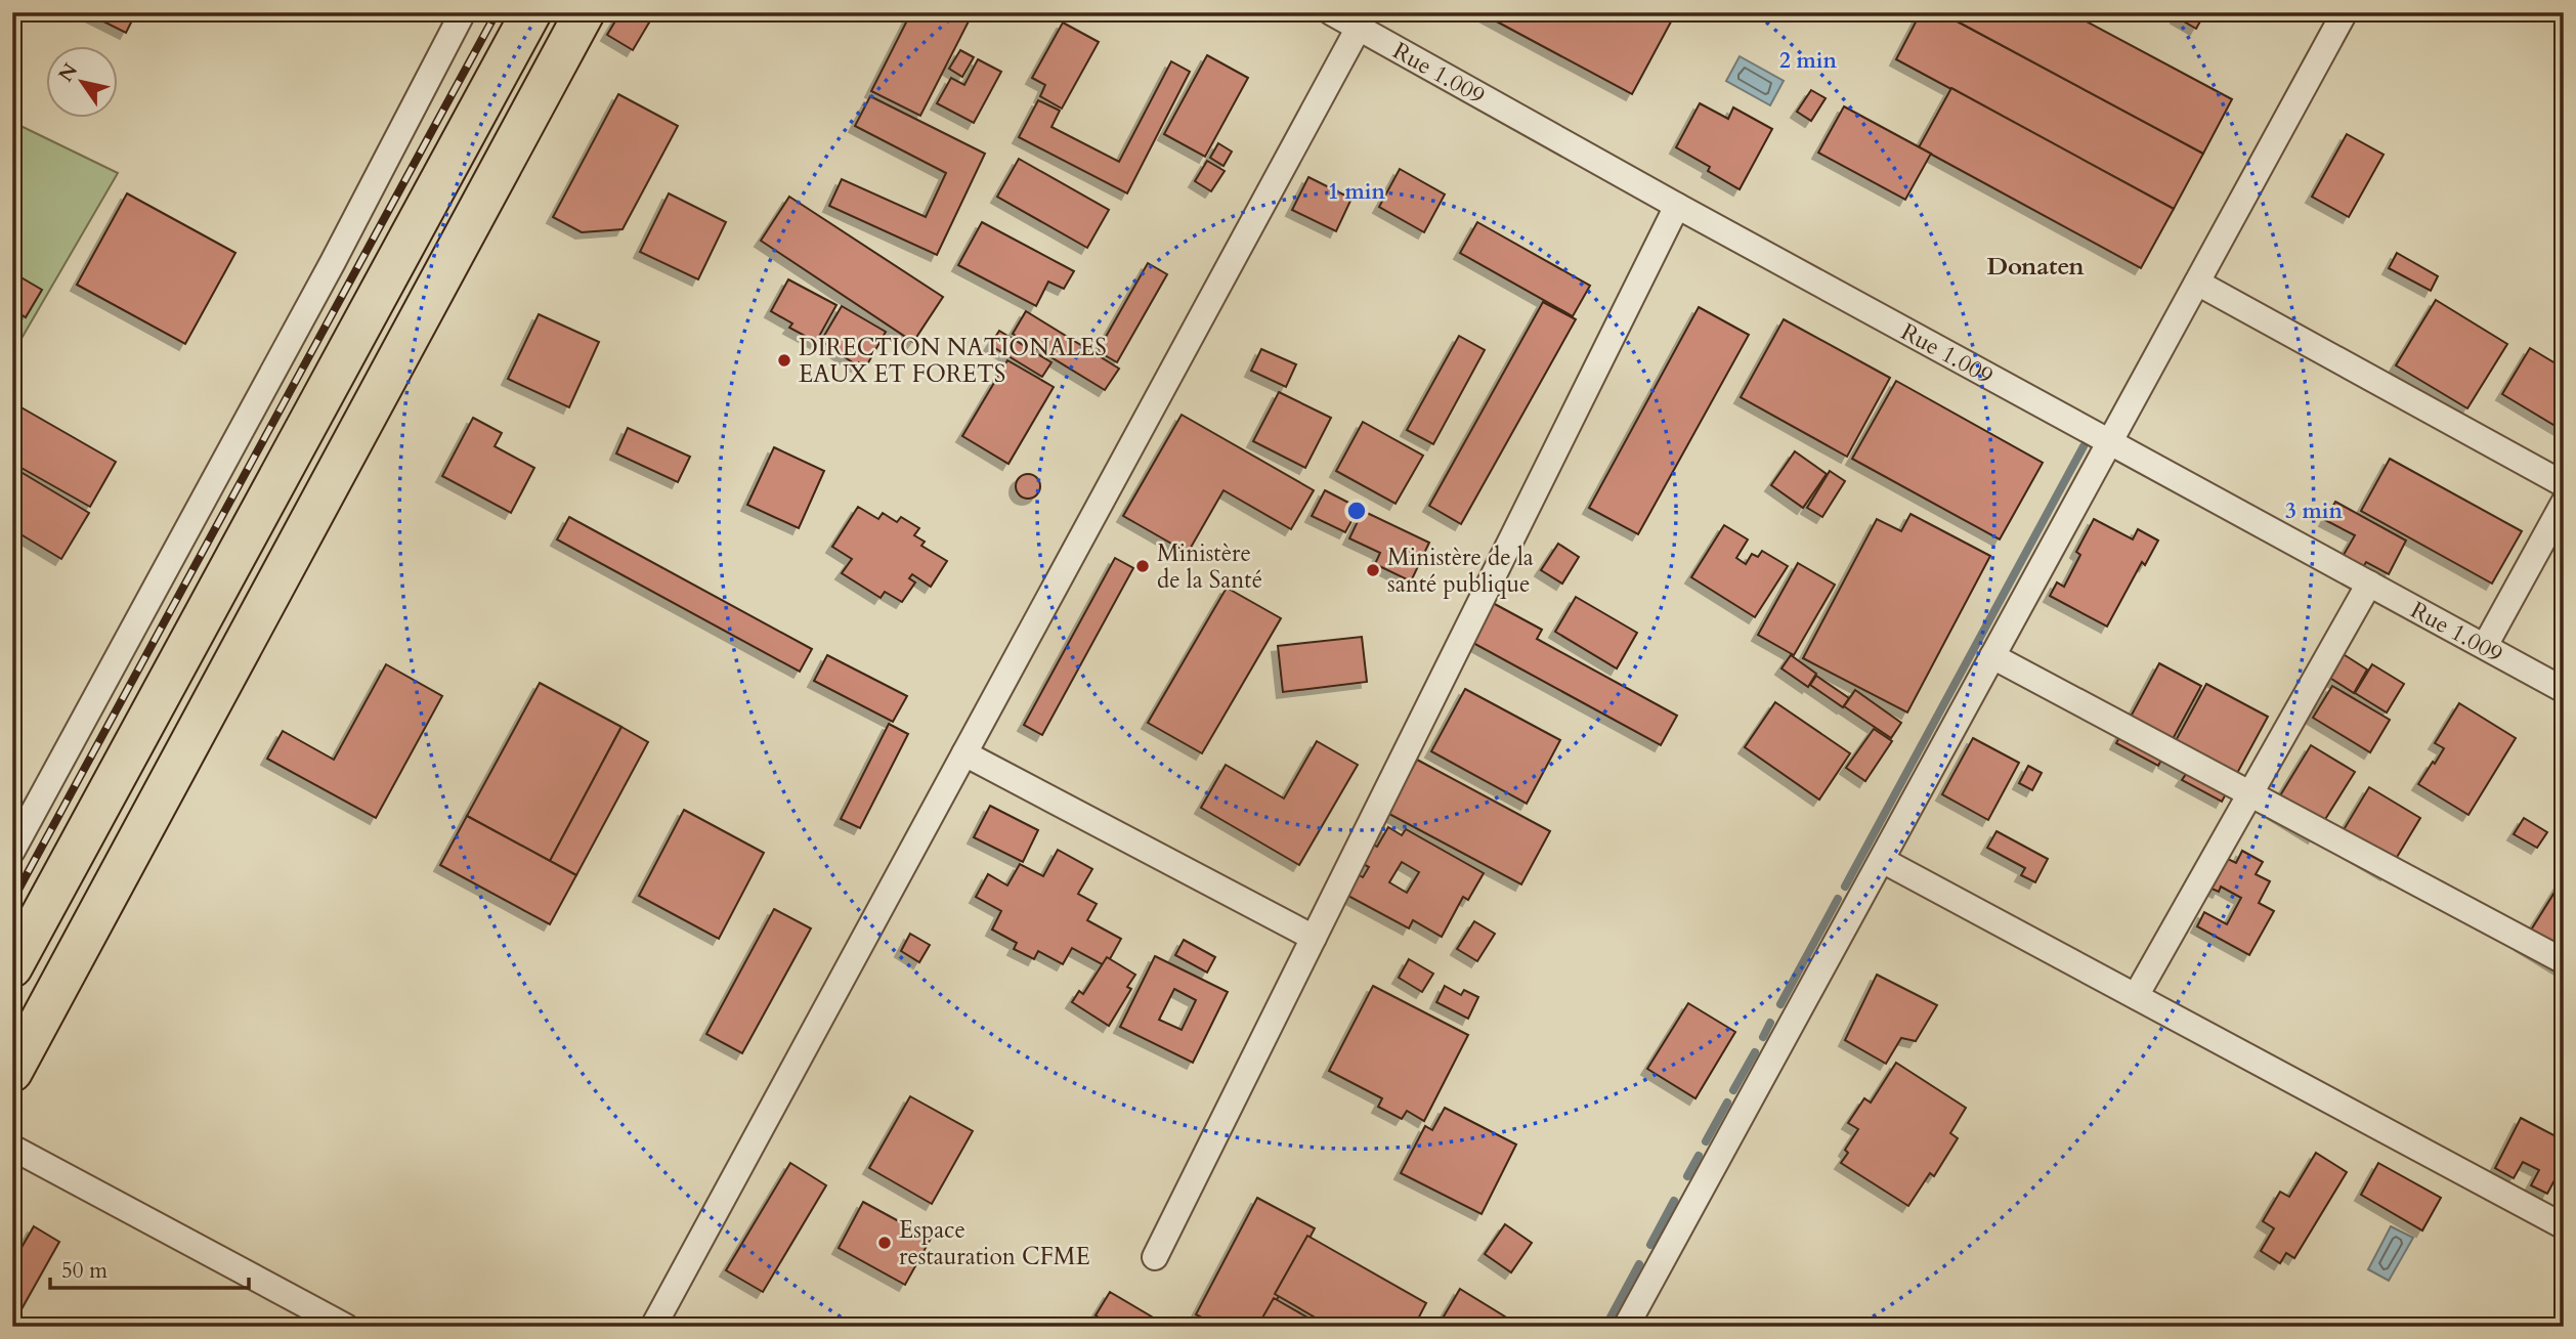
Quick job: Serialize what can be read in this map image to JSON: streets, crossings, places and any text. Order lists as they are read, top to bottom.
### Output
{
  "streets": {
    "street": ["Rue 1.009"]
  },
  "districts": ["Donaten"],
  "places": [
    "DIRECTION NATIONALES EAUX ET FORETS",
    "Ministère de la Santé",
    "Ministère de la santé publique",
    "Espace restauration CFME"
  ],
  "scale_bar": "50 m",
  "north": "top left",
  "rings": ["2 min", "1 min", "3 min"]
}
